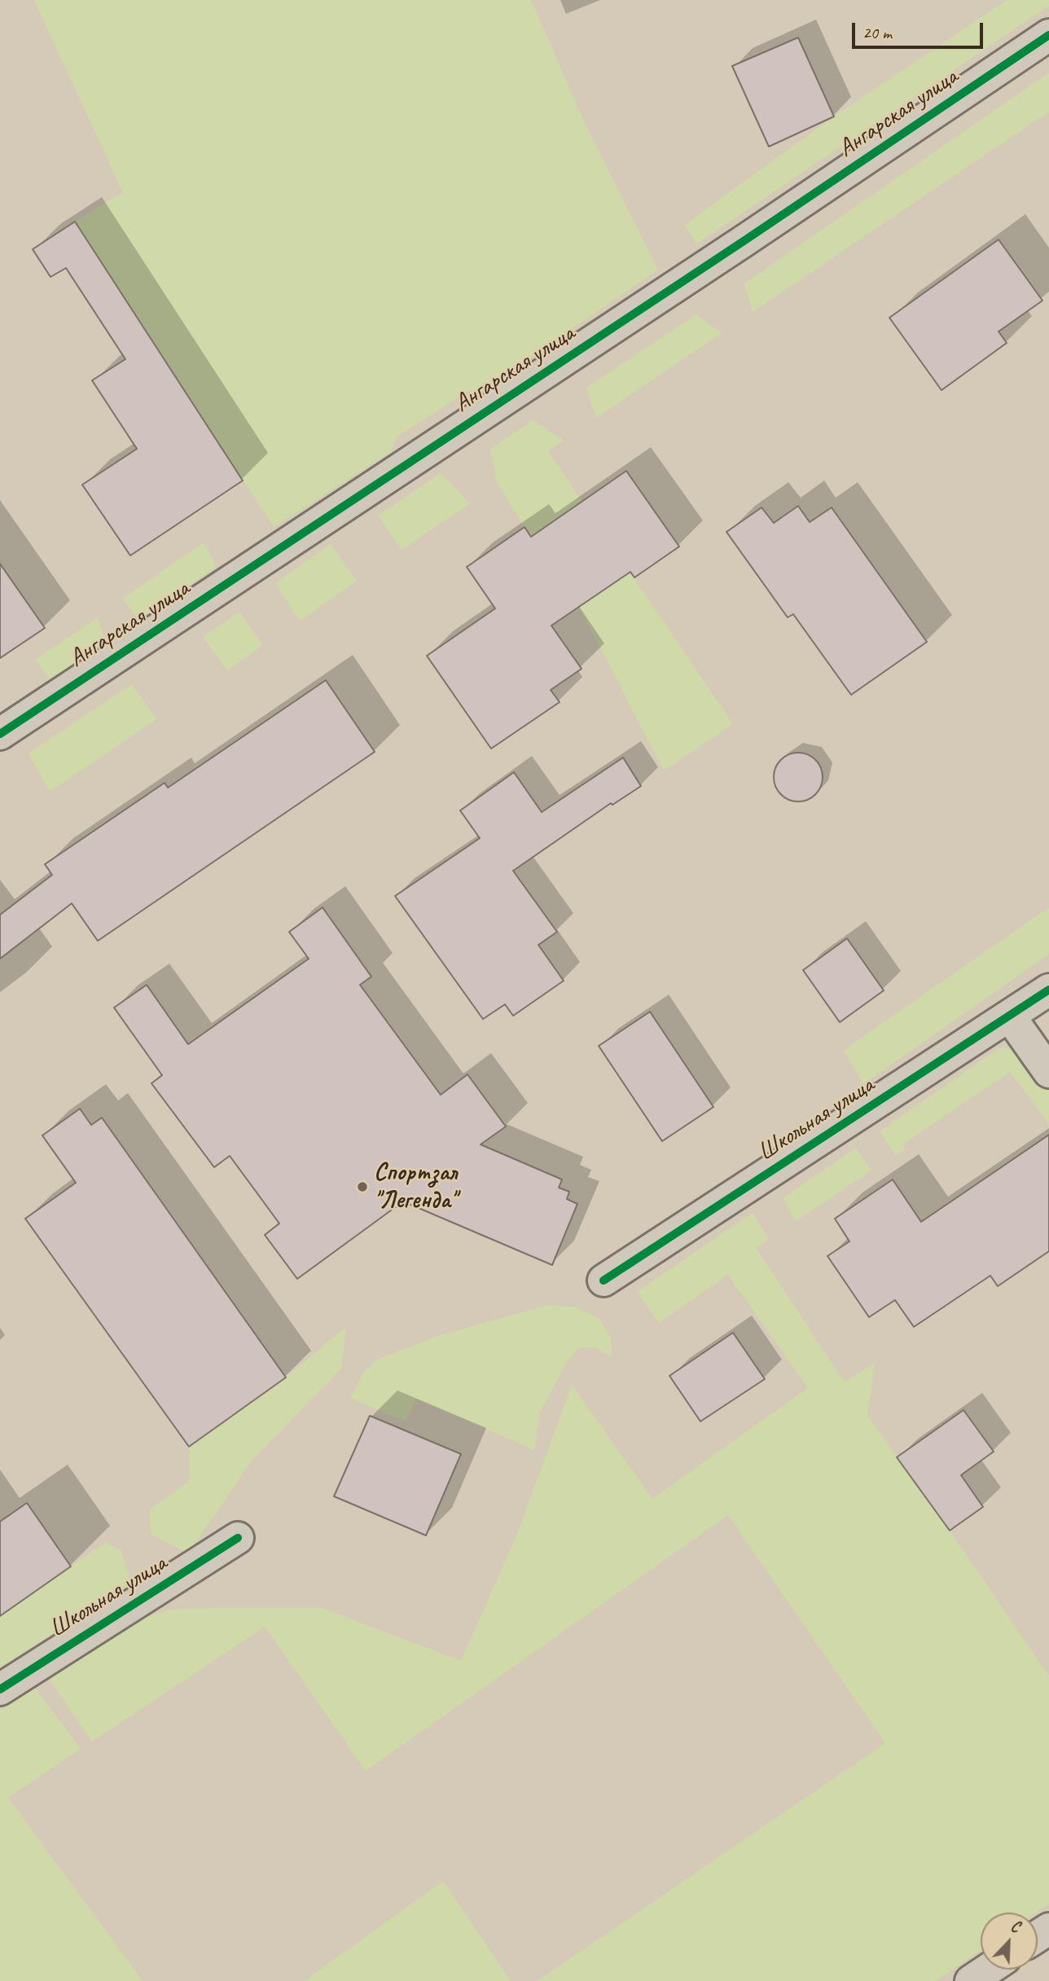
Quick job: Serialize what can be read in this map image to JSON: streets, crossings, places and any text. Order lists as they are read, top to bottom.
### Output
{
  "streets": {
    "street": ["Ангарская улица", "Школьная улица"]
  },
  "places": ["Спортзал \"Легенда\""],
  "scale_bar": "20 m",
  "north": "top right"
}
